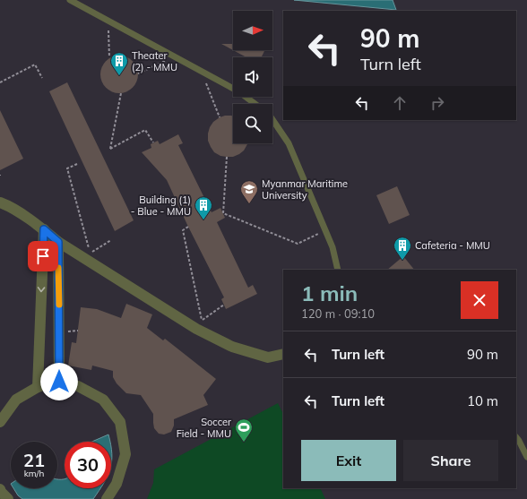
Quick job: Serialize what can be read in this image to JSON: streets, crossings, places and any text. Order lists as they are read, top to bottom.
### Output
{
  "places": {
    "building": ["Theater (2) - MMU", "Building (1) - Blue - MMU", "Cafeteria - MMU"],
    "school or university": ["Myanmar Maritime University"],
    "sports": ["Soccer Field - MMU"]
  },
  "north": "right",
  "page": {
    "turn": ["90 m", "Turn left"],
    "heading": ["1 min", "120 m · 09:10"],
    "list": [
      {
        "name": "Turn left",
        "value": "90 m"
      },
      {
        "name": "Turn left",
        "value": "10 m"
      }
    ],
    "buttons": ["Exit", "Share"],
    "speed": "21 km/h",
    "limit": "30"
  }
}
